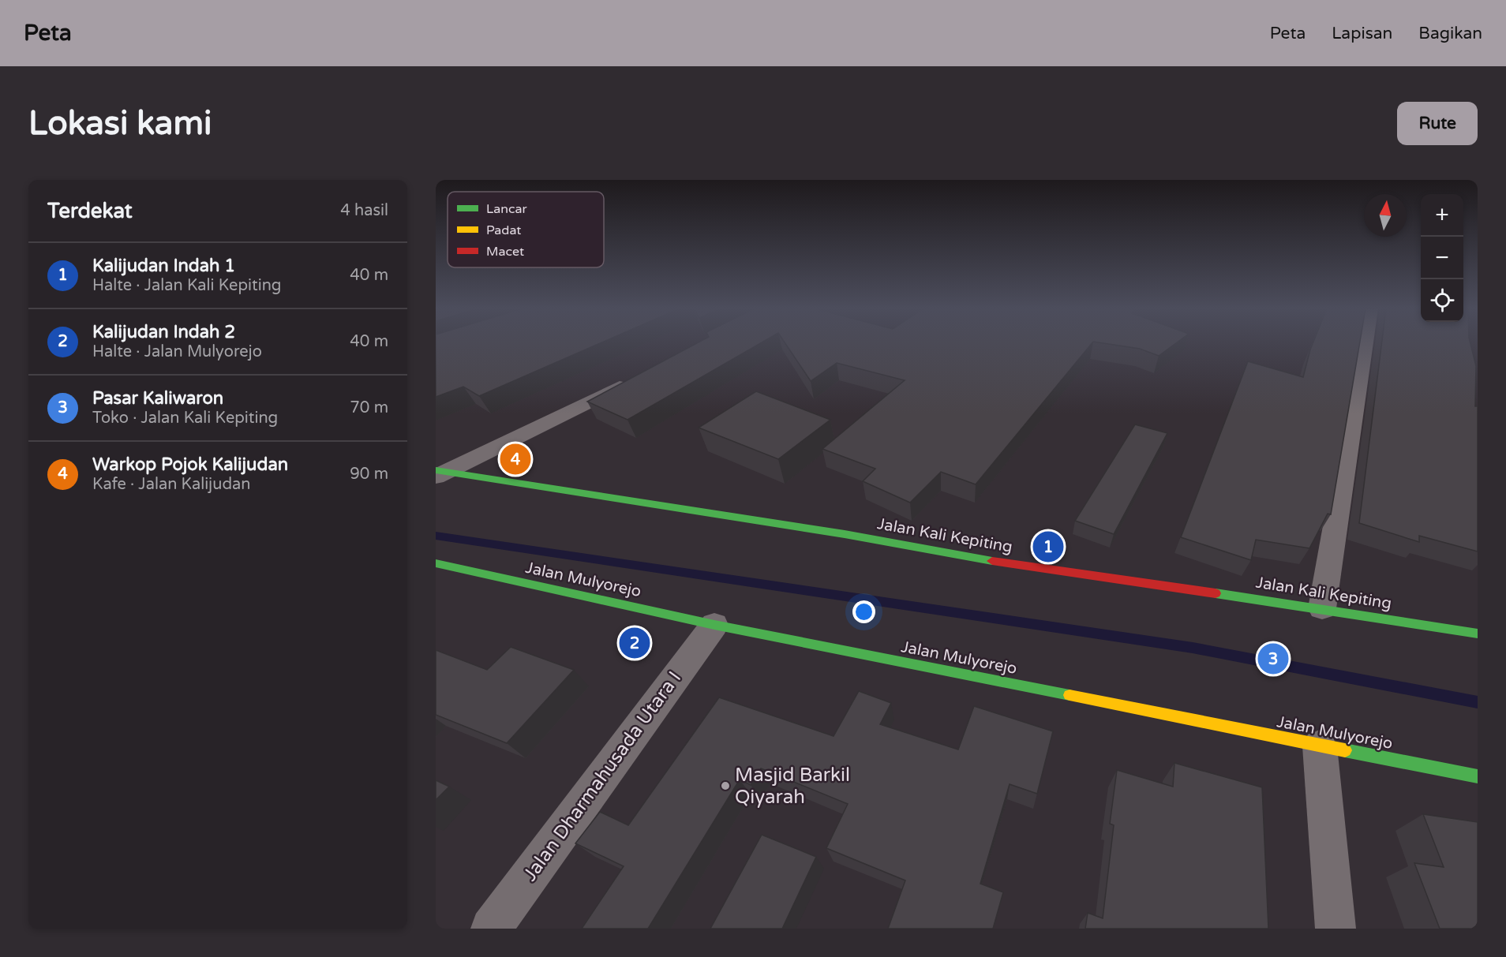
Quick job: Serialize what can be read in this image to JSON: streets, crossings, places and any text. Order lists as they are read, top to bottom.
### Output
{
  "streets": {
    "main road": ["Jalan Kali Kepiting", "Jalan Mulyorejo"],
    "street": ["Jalan Dharmahusada Utara I"]
  },
  "crossings": [
    ["Jalan Mulyorejo", "Jalan Dharmahusada Utara I"]
  ],
  "places": ["Masjid Barkil Qiyarah"],
  "legend": ["Lancar", "Padat", "Macet"],
  "north": "top",
  "page": {
    "header": "Peta",
    "nav": ["Peta", "Lapisan", "Bagikan"],
    "buttons": "Rute",
    "title": "Lokasi kami",
    "heading": ["Terdekat", "4 hasil"],
    "map_buttons": ["+", "−"],
    "list": [
      {
        "mark": "1",
        "name": "Kalijudan Indah 1",
        "note": "Halte · Jalan Kali Kepiting",
        "value": "40 m"
      },
      {
        "mark": "2",
        "name": "Kalijudan Indah 2",
        "note": "Halte · Jalan Mulyorejo",
        "value": "40 m"
      },
      {
        "mark": "3",
        "name": "Pasar Kaliwaron",
        "note": "Toko · Jalan Kali Kepiting",
        "value": "70 m"
      },
      {
        "mark": "4",
        "name": "Warkop Pojok Kalijudan",
        "note": "Kafe · Jalan Kalijudan",
        "value": "90 m"
      }
    ],
    "pins": [
      "4",
      "1",
      "2",
      "3"
    ]
  }
}
